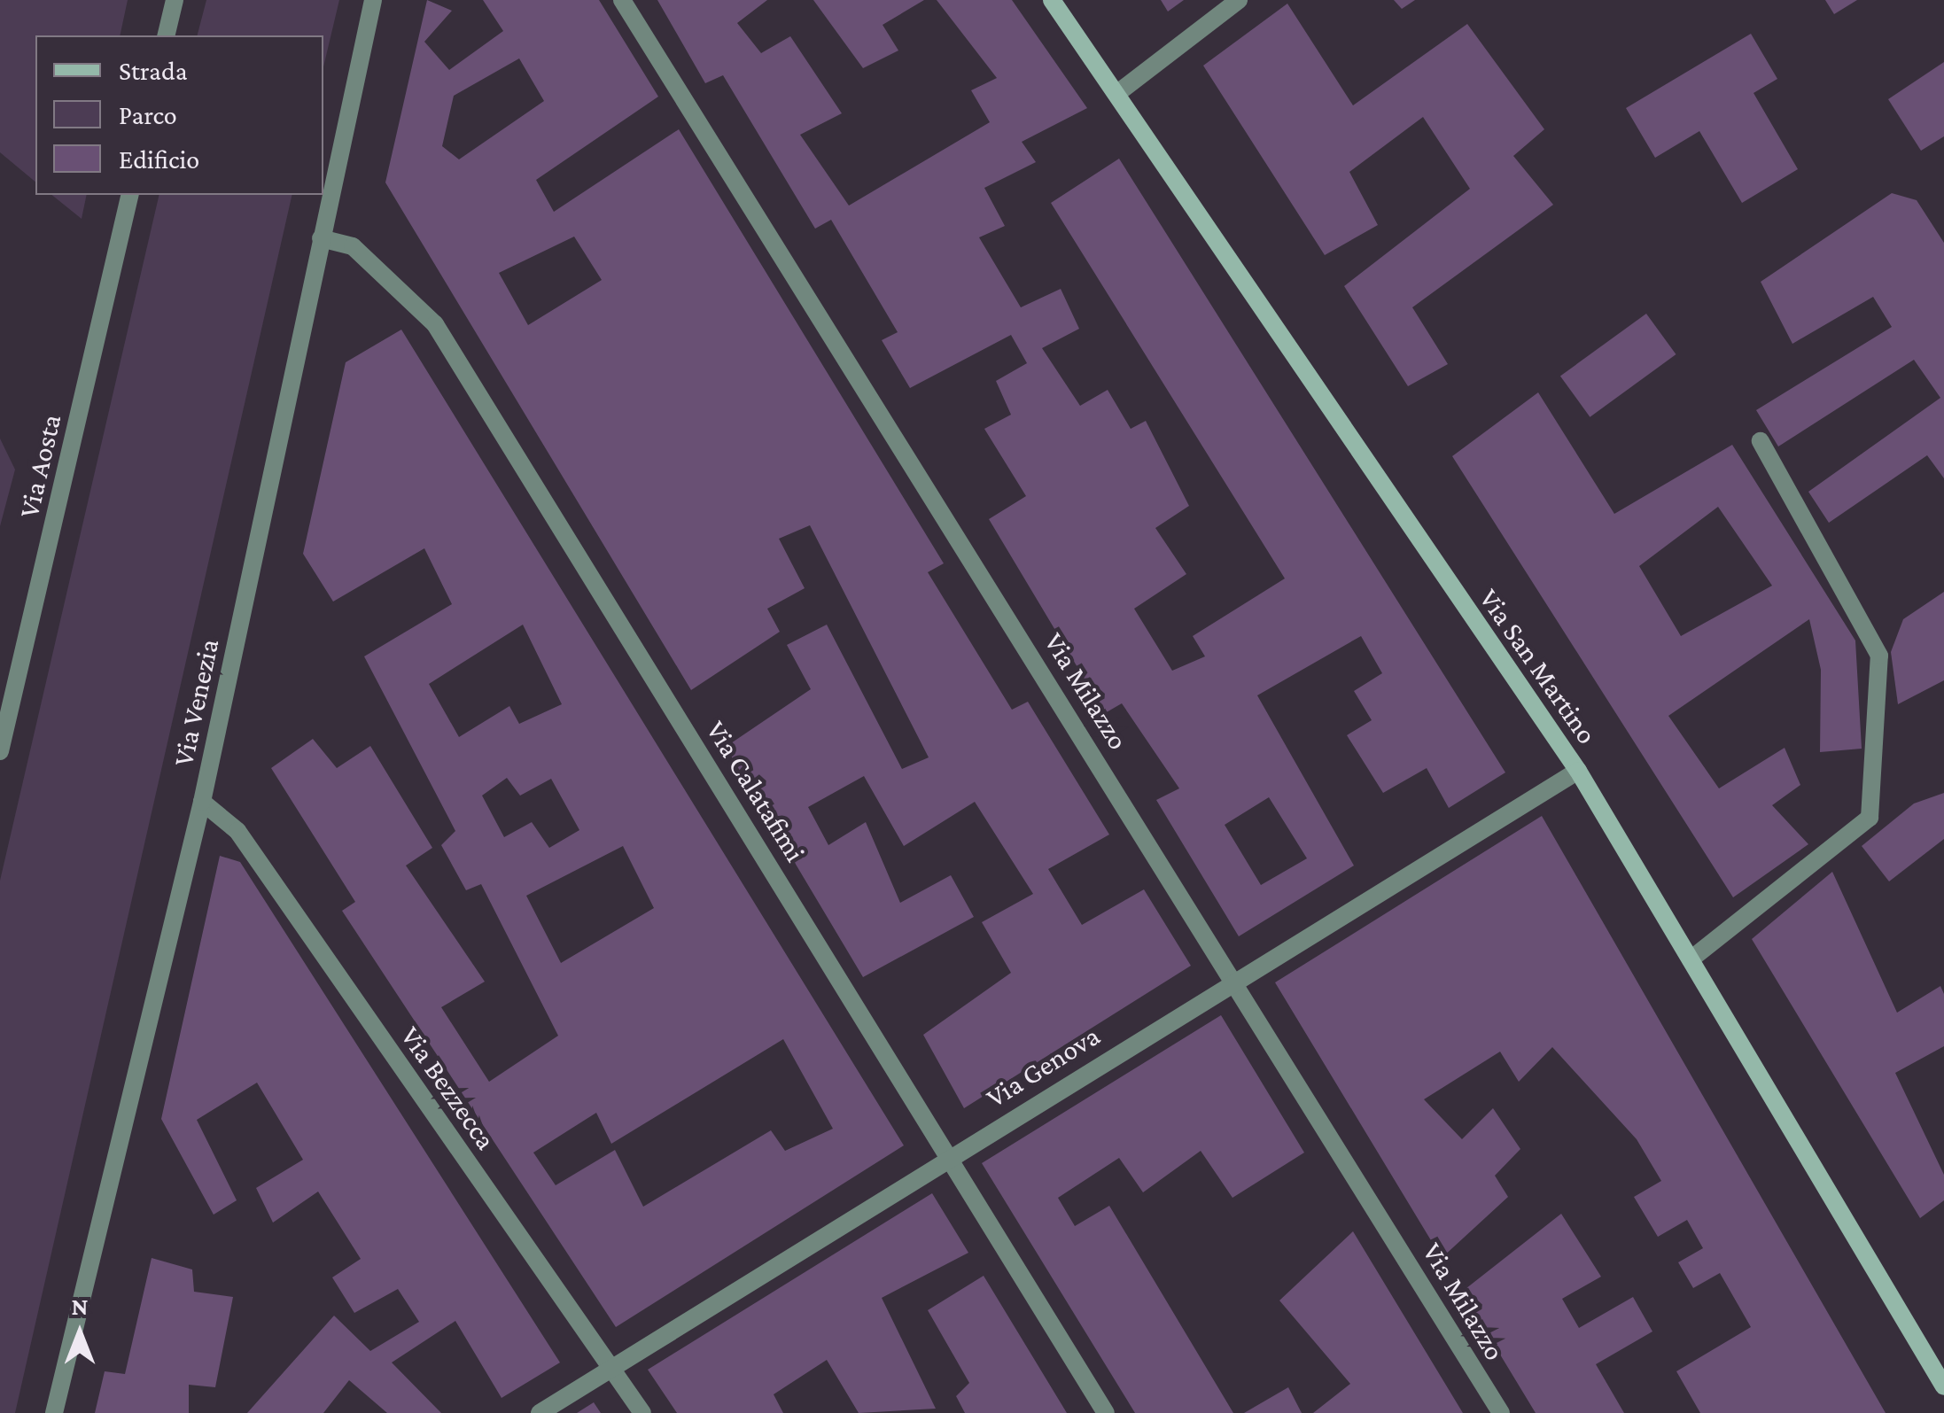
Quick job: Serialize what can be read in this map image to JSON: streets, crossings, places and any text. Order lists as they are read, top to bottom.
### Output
{
  "streets": {
    "street": [
      "Via Aosta",
      "Via San Martino",
      "Via Milazzo",
      "Via Venezia",
      "Via Calatafimi",
      "Via Genova",
      "Via Bezzecca"
    ]
  },
  "crossings": [
    ["Via San Martino", "Via Genova"],
    ["Via Milazzo", "Via Genova"],
    ["Via Venezia", "Via Calatafimi"],
    ["Via Venezia", "Via Bezzecca"],
    ["Via Calatafimi", "Via Genova"],
    ["Via Genova", "Via Bezzecca"]
  ],
  "legend": ["Strada", "Parco", "Edificio"],
  "north": "top"
}
